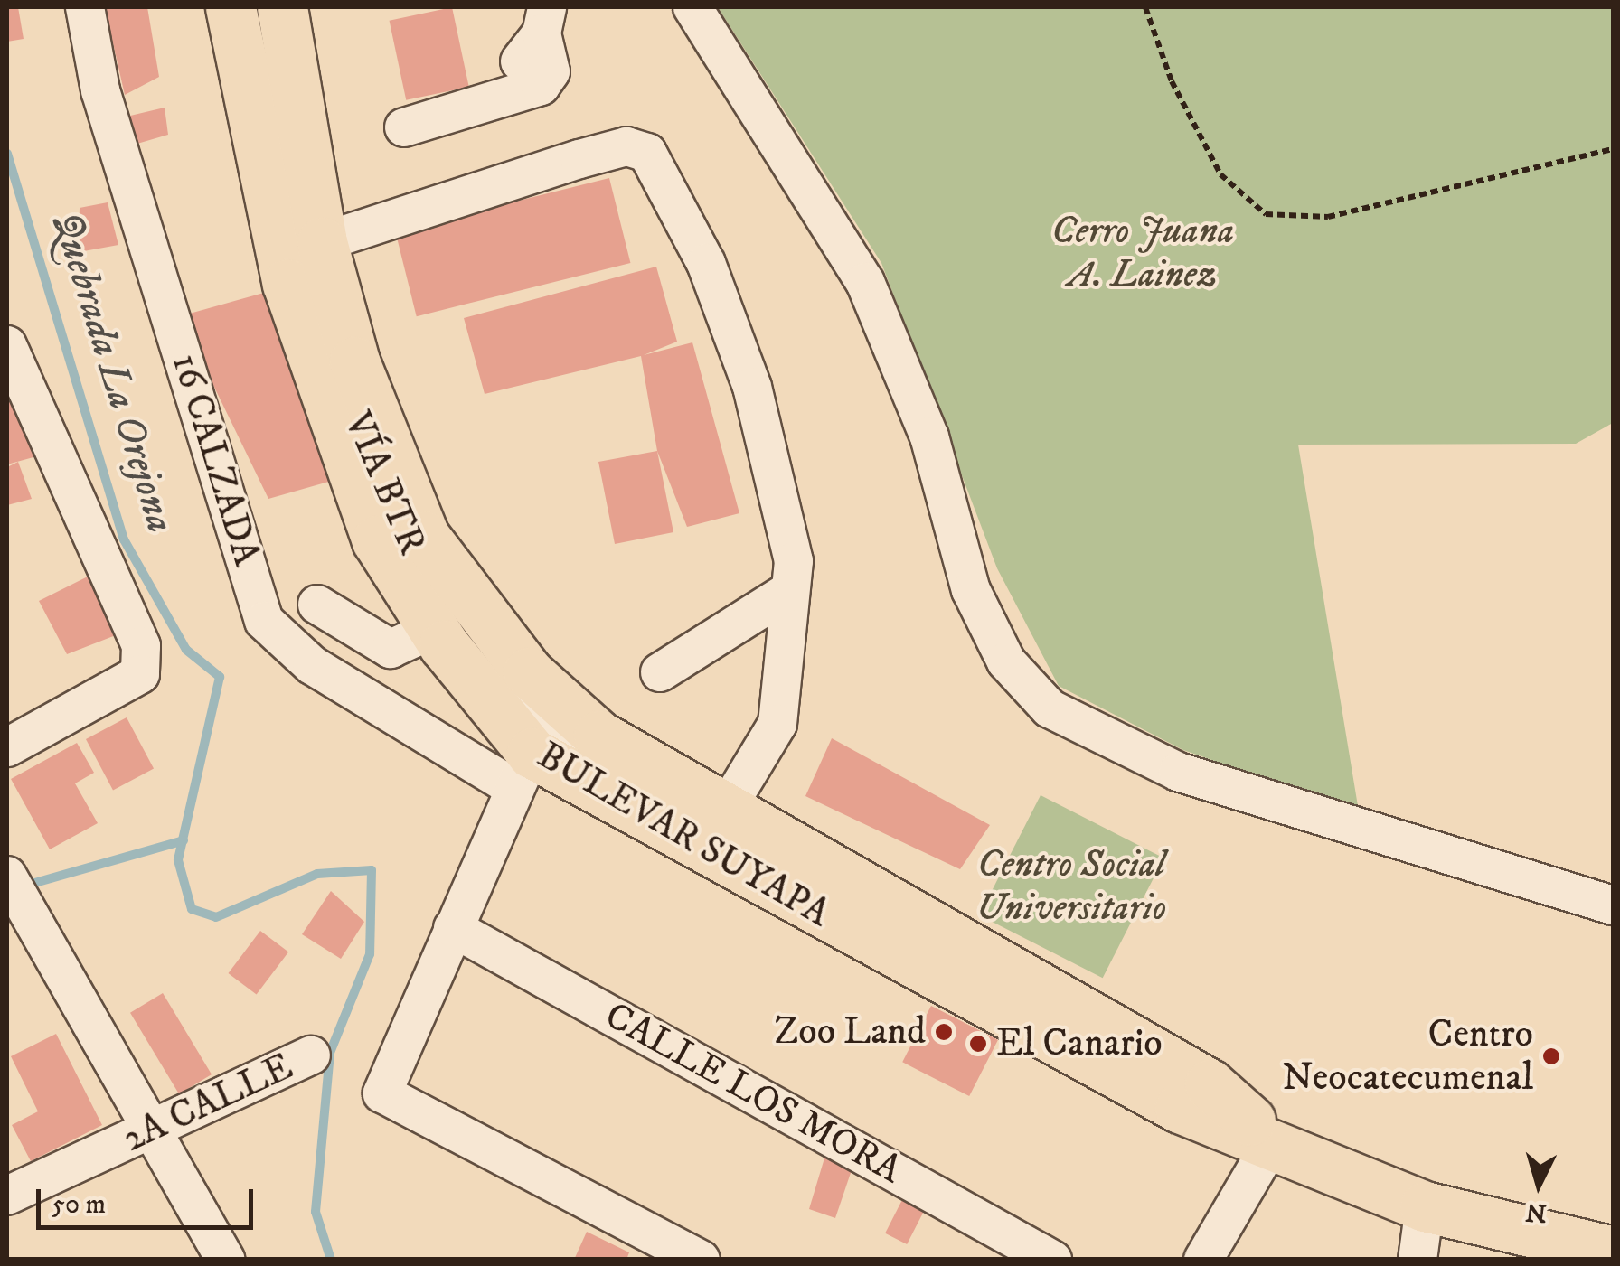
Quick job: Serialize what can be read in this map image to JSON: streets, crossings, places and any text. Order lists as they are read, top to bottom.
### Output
{
  "streets": {
    "main road": ["BULEVAR SUYAPA"],
    "street": [
      "16 CALZADA",
      "VÍA BTR",
      "CALLE LOS MORA",
      "2A CALLE"
    ]
  },
  "crossings": [
    ["16 CALZADA", "BULEVAR SUYAPA"],
    ["VÍA BTR", "BULEVAR SUYAPA"]
  ],
  "water": ["Quebrada La Orejona"],
  "parks": ["Cerro Juana A. Lainez", "Centro Social Universitario"],
  "places": ["Zoo Land", "El Canario", "Centro Neocatecumenal"],
  "scale_bar": "50 m",
  "north": "bottom"
}
